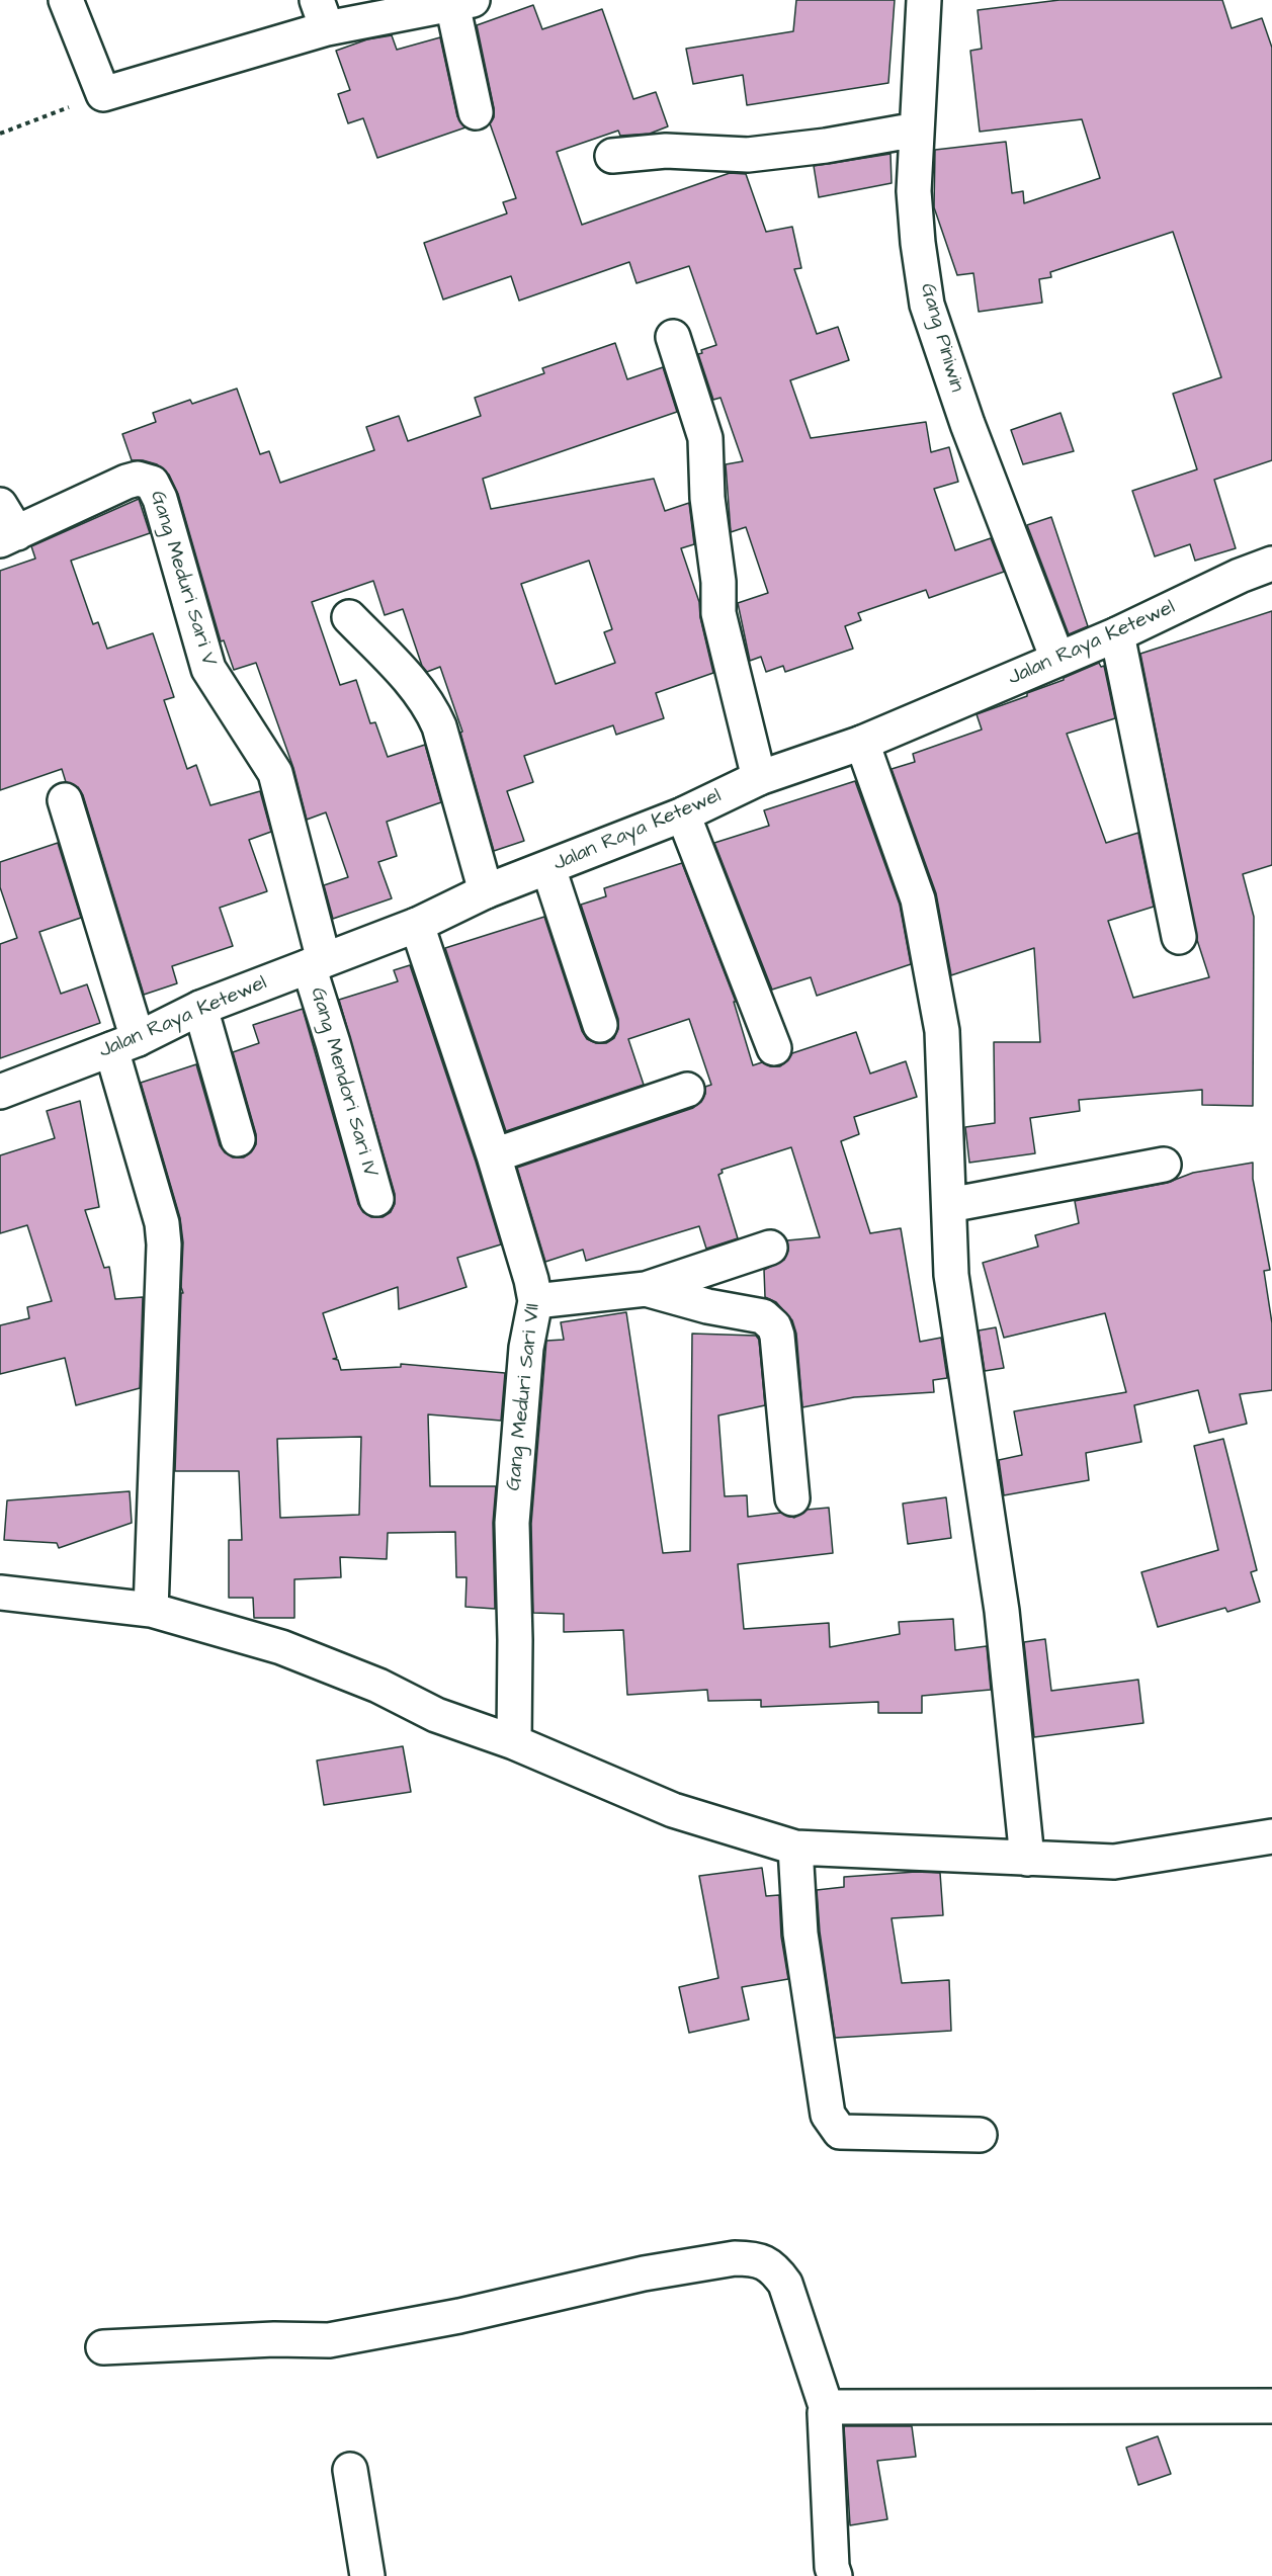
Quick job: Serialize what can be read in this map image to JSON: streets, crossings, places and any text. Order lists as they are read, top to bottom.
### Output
{
  "streets": {
    "street": [
      "Gang Piniwin",
      "Gang Meduri Sari V",
      "Jalan Raya Ketewel",
      "Gang Mendori Sari IV",
      "Gang Meduri Sari VII"
    ]
  },
  "crossings": [
    ["Gang Piniwin", "Jalan Raya Ketewel"],
    ["Gang Meduri Sari V", "Jalan Raya Ketewel"],
    ["Gang Meduri Sari V", "Gang Mendori Sari IV"],
    ["Jalan Raya Ketewel", "Gang Mendori Sari IV"],
    ["Jalan Raya Ketewel", "Gang Meduri Sari VII"]
  ]
}
